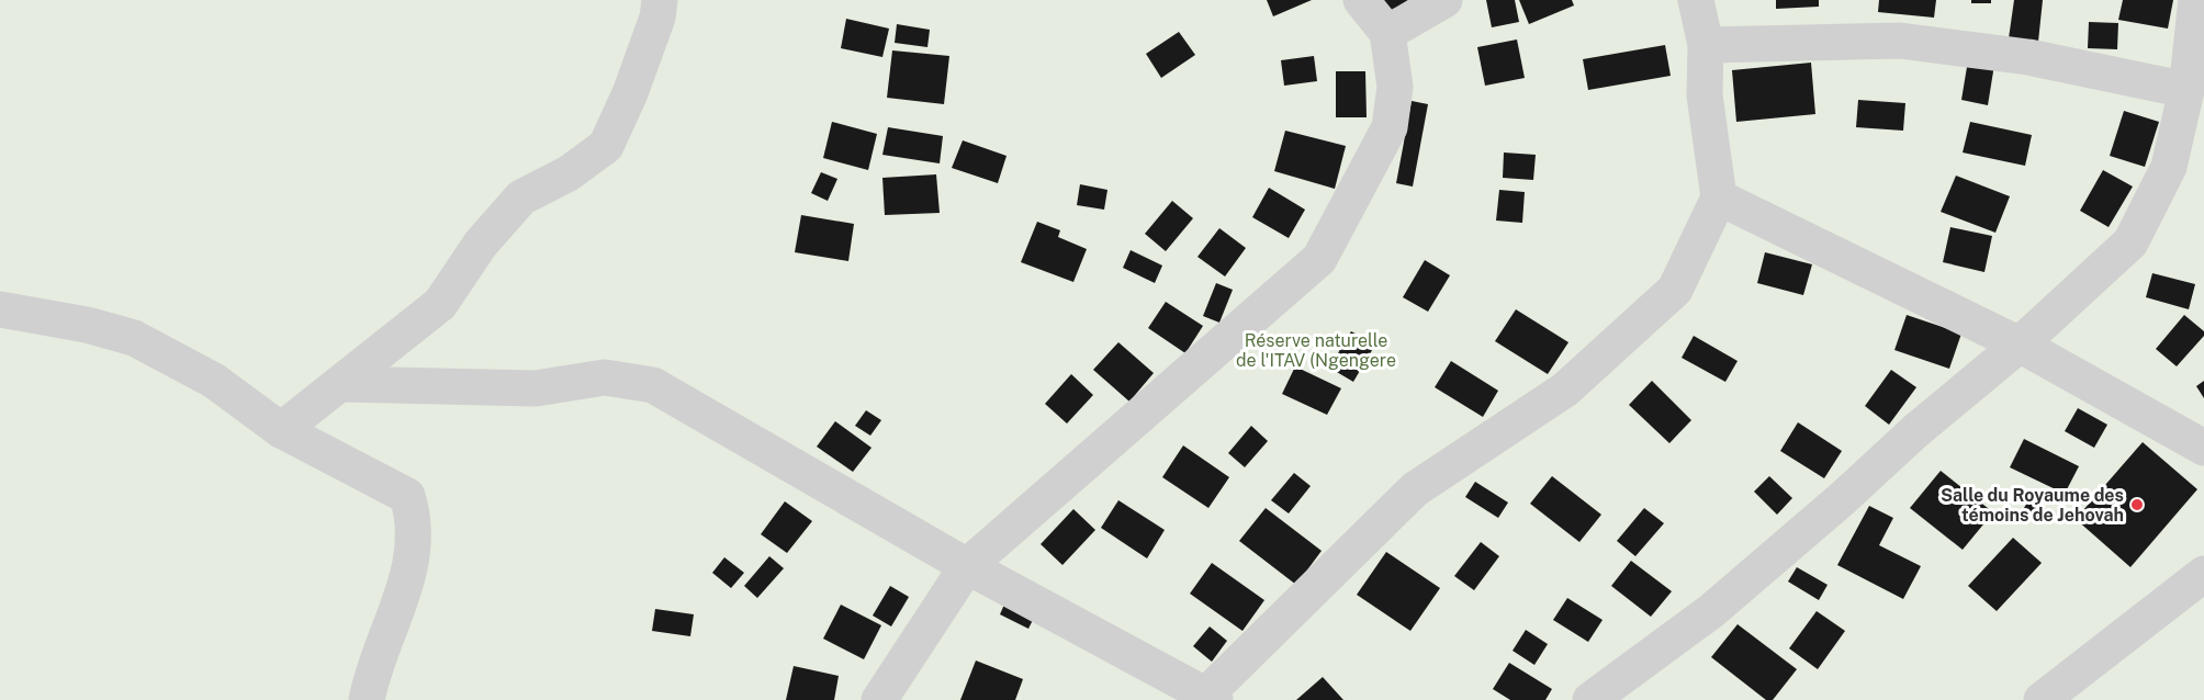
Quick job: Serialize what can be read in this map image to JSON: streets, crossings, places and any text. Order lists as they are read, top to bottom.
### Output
{
  "parks": ["Réserve naturelle de l'ITAV (Ngengere"],
  "places": ["Salle du Royaume des témoins de Jehovah"]
}
